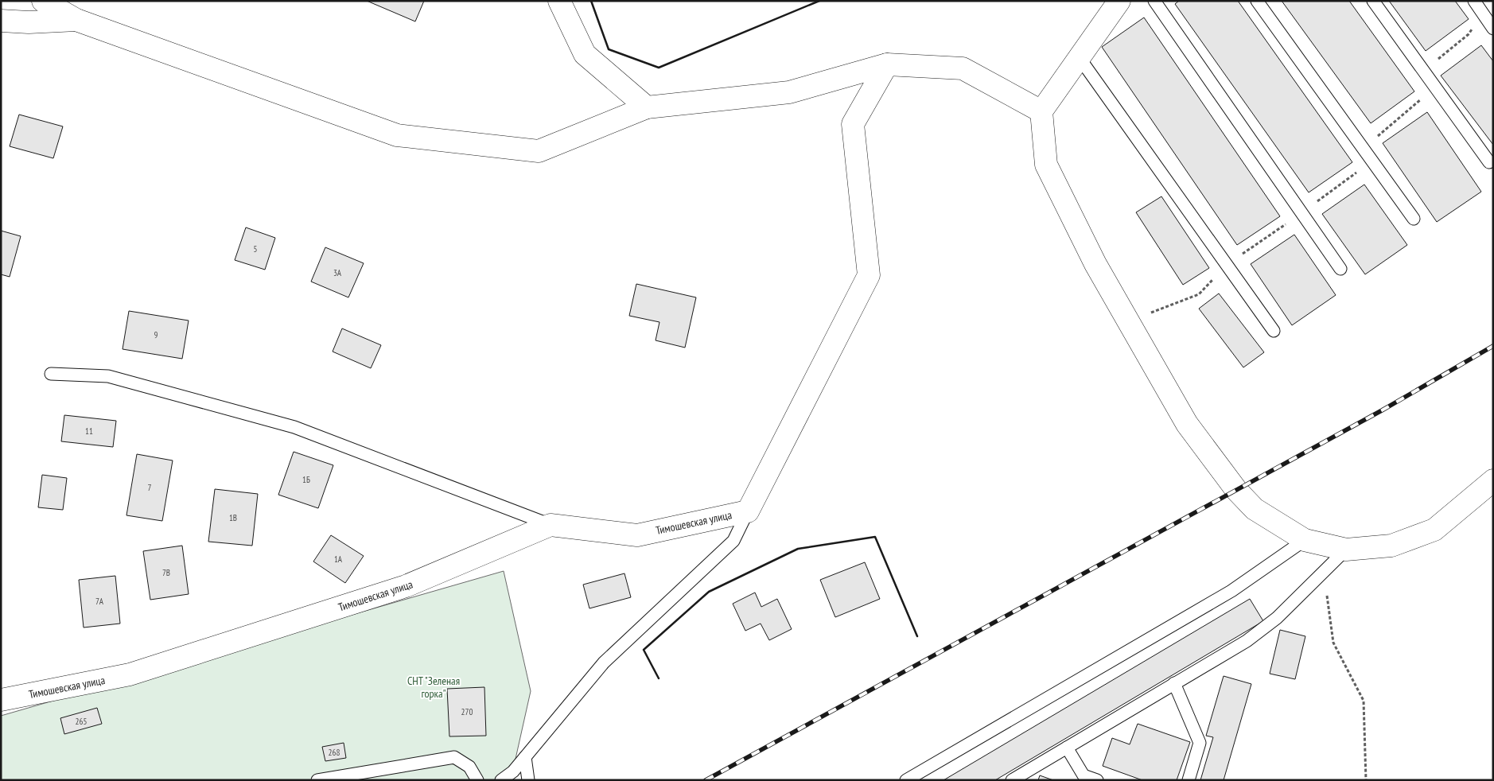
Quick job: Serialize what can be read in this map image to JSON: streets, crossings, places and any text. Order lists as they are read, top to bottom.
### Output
{
  "streets": {
    "street": ["Тимошевская улица"]
  },
  "parks": ["СНТ \"Зеленая горка\""],
  "house_numbers": [
    "5",
    "3А",
    "9",
    "11",
    "1Б",
    "7",
    "1В",
    "1А",
    "7В",
    "7А",
    "270",
    "265",
    "268"
  ]
}
